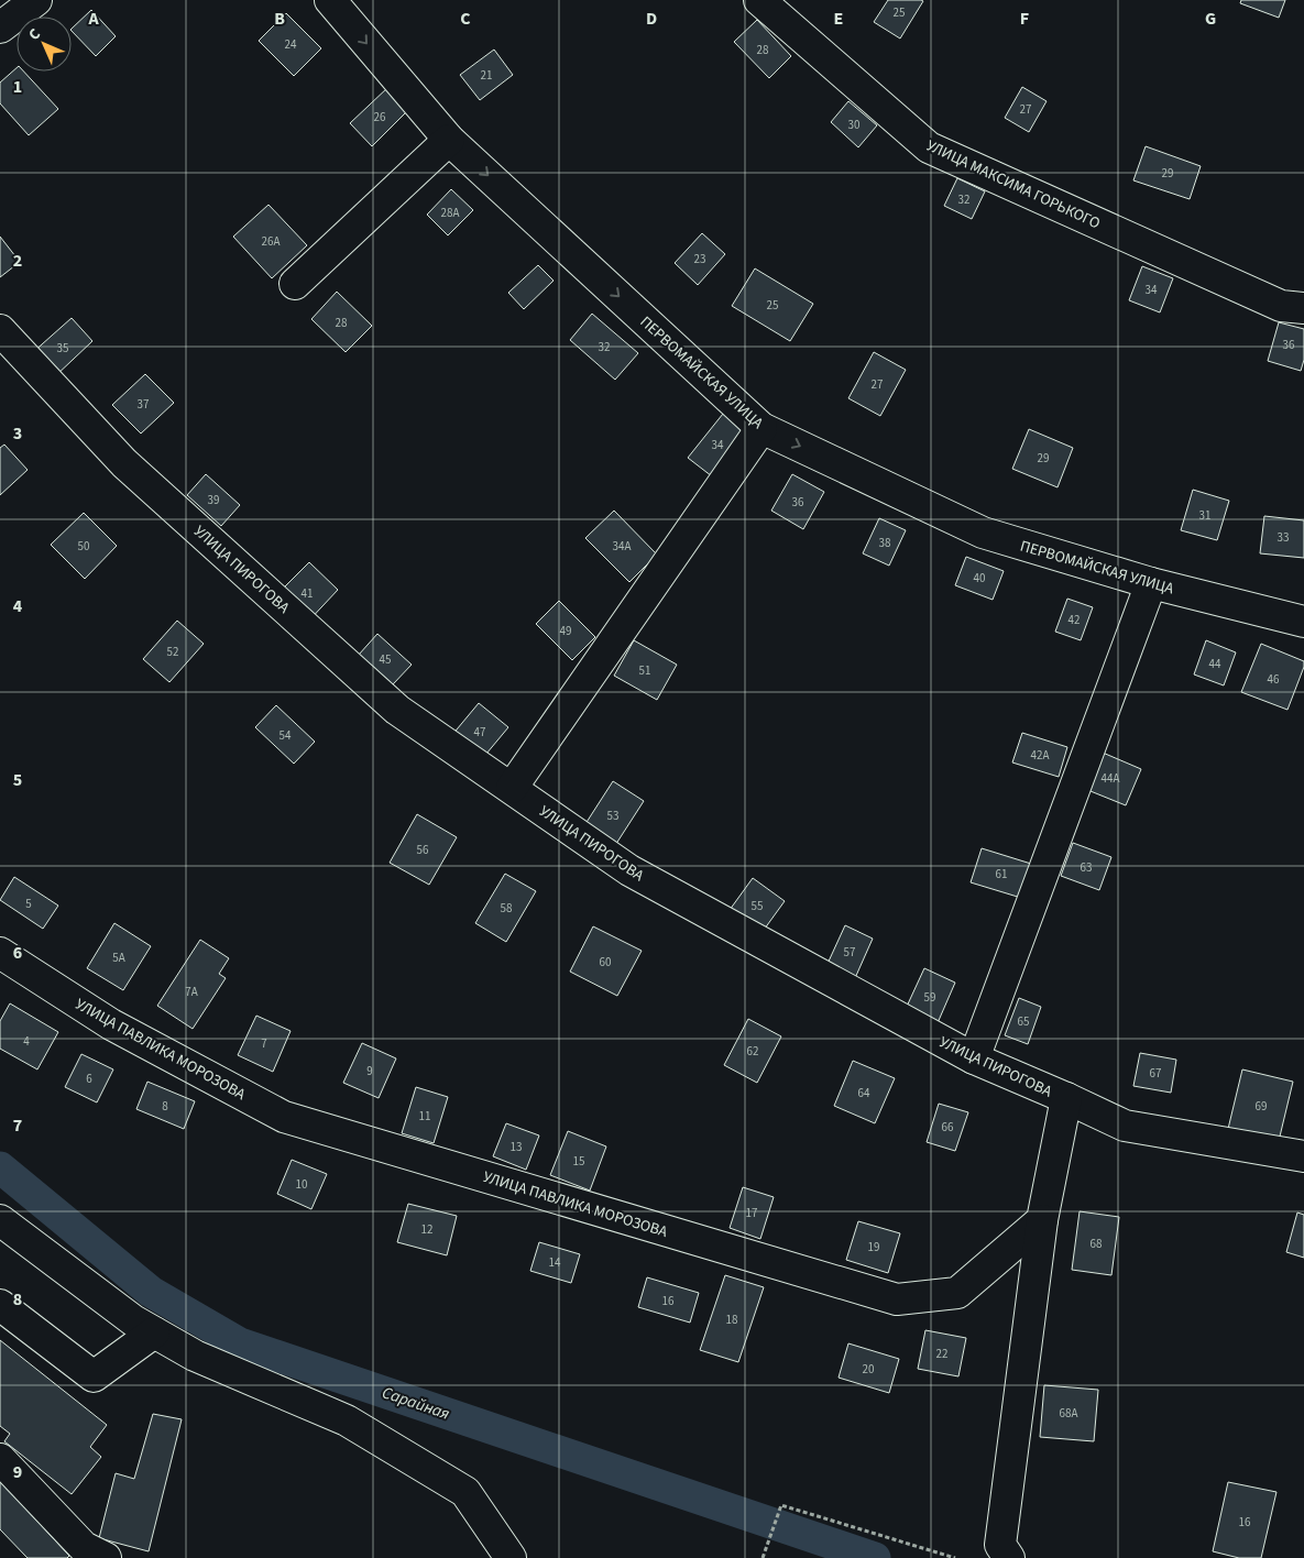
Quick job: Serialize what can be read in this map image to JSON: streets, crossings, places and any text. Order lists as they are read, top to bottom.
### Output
{
  "streets": {
    "street": [
      "УЛИЦА МАКСИМА ГОРЬКОГО",
      "ПЕРВОМАЙСКАЯ УЛИЦА",
      "УЛИЦА ПИРОГОВА",
      "УЛИЦА ПАВЛИКА МОРОЗОВА"
    ]
  },
  "one_way": ["ПЕРВОМАЙСКАЯ УЛИЦА"],
  "water": ["Сарайная"],
  "house_numbers": [
    "25",
    "24",
    "28",
    "21",
    "27",
    "26",
    "30",
    "29",
    "32",
    "28А",
    "26А",
    "23",
    "34",
    "25",
    "28",
    "36",
    "32",
    "35",
    "27",
    "37",
    "34",
    "29",
    "39",
    "36",
    "31",
    "33",
    "38",
    "50",
    "34А",
    "40",
    "41",
    "42",
    "49",
    "52",
    "45",
    "44",
    "51",
    "46",
    "47",
    "54",
    "42А",
    "44А",
    "53",
    "56",
    "63",
    "61",
    "5",
    "55",
    "58",
    "57",
    "5А",
    "60",
    "7А",
    "59",
    "65",
    "4",
    "7",
    "62",
    "9",
    "67",
    "6",
    "64",
    "8",
    "69",
    "11",
    "66",
    "13",
    "15",
    "10",
    "17",
    "12",
    "68",
    "19",
    "14",
    "16",
    "18",
    "22",
    "20",
    "68А",
    "16"
  ],
  "north": "top left",
  "grid": {
    "columns": [
      "A",
      "B",
      "C",
      "D",
      "E",
      "F",
      "G"
    ],
    "rows": [
      "1",
      "2",
      "3",
      "4",
      "5",
      "6",
      "7",
      "8",
      "9"
    ]
  }
}
